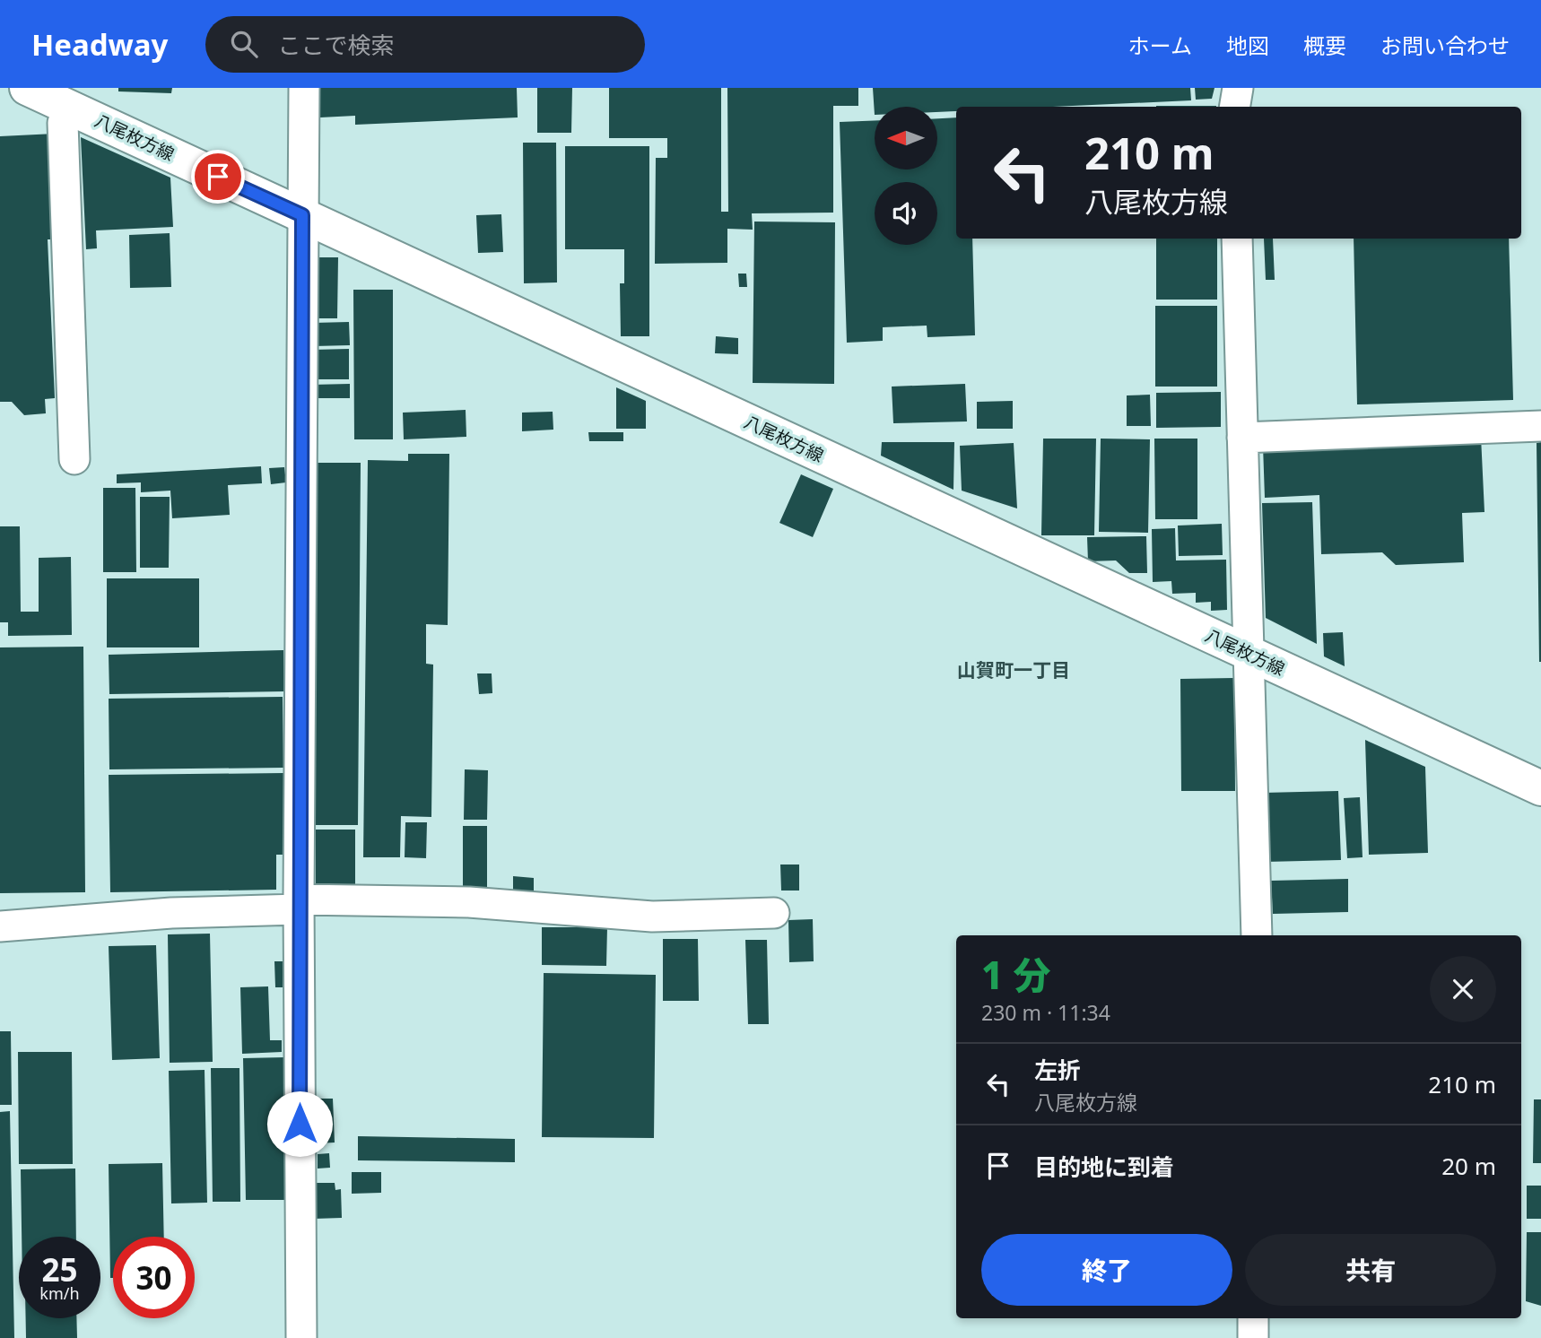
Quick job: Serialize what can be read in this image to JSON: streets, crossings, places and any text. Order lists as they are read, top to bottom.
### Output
{
  "streets": {
    "main road": ["八尾枚方線"]
  },
  "districts": ["山賀町一丁目"],
  "north": "left",
  "page": {
    "header": "Headway",
    "search": "ここで検索",
    "nav": [
      "ホーム",
      "地図",
      "概要",
      "お問い合わせ"
    ],
    "turn": ["210 m", "八尾枚方線"],
    "heading": ["1 分", "230 m · 11:34"],
    "list": [
      {
        "name": "左折",
        "note": "八尾枚方線",
        "value": "210 m"
      },
      {
        "name": "目的地に到着",
        "value": "20 m"
      }
    ],
    "buttons": ["終了", "共有"],
    "speed": "25 km/h",
    "limit": "30"
  }
}
